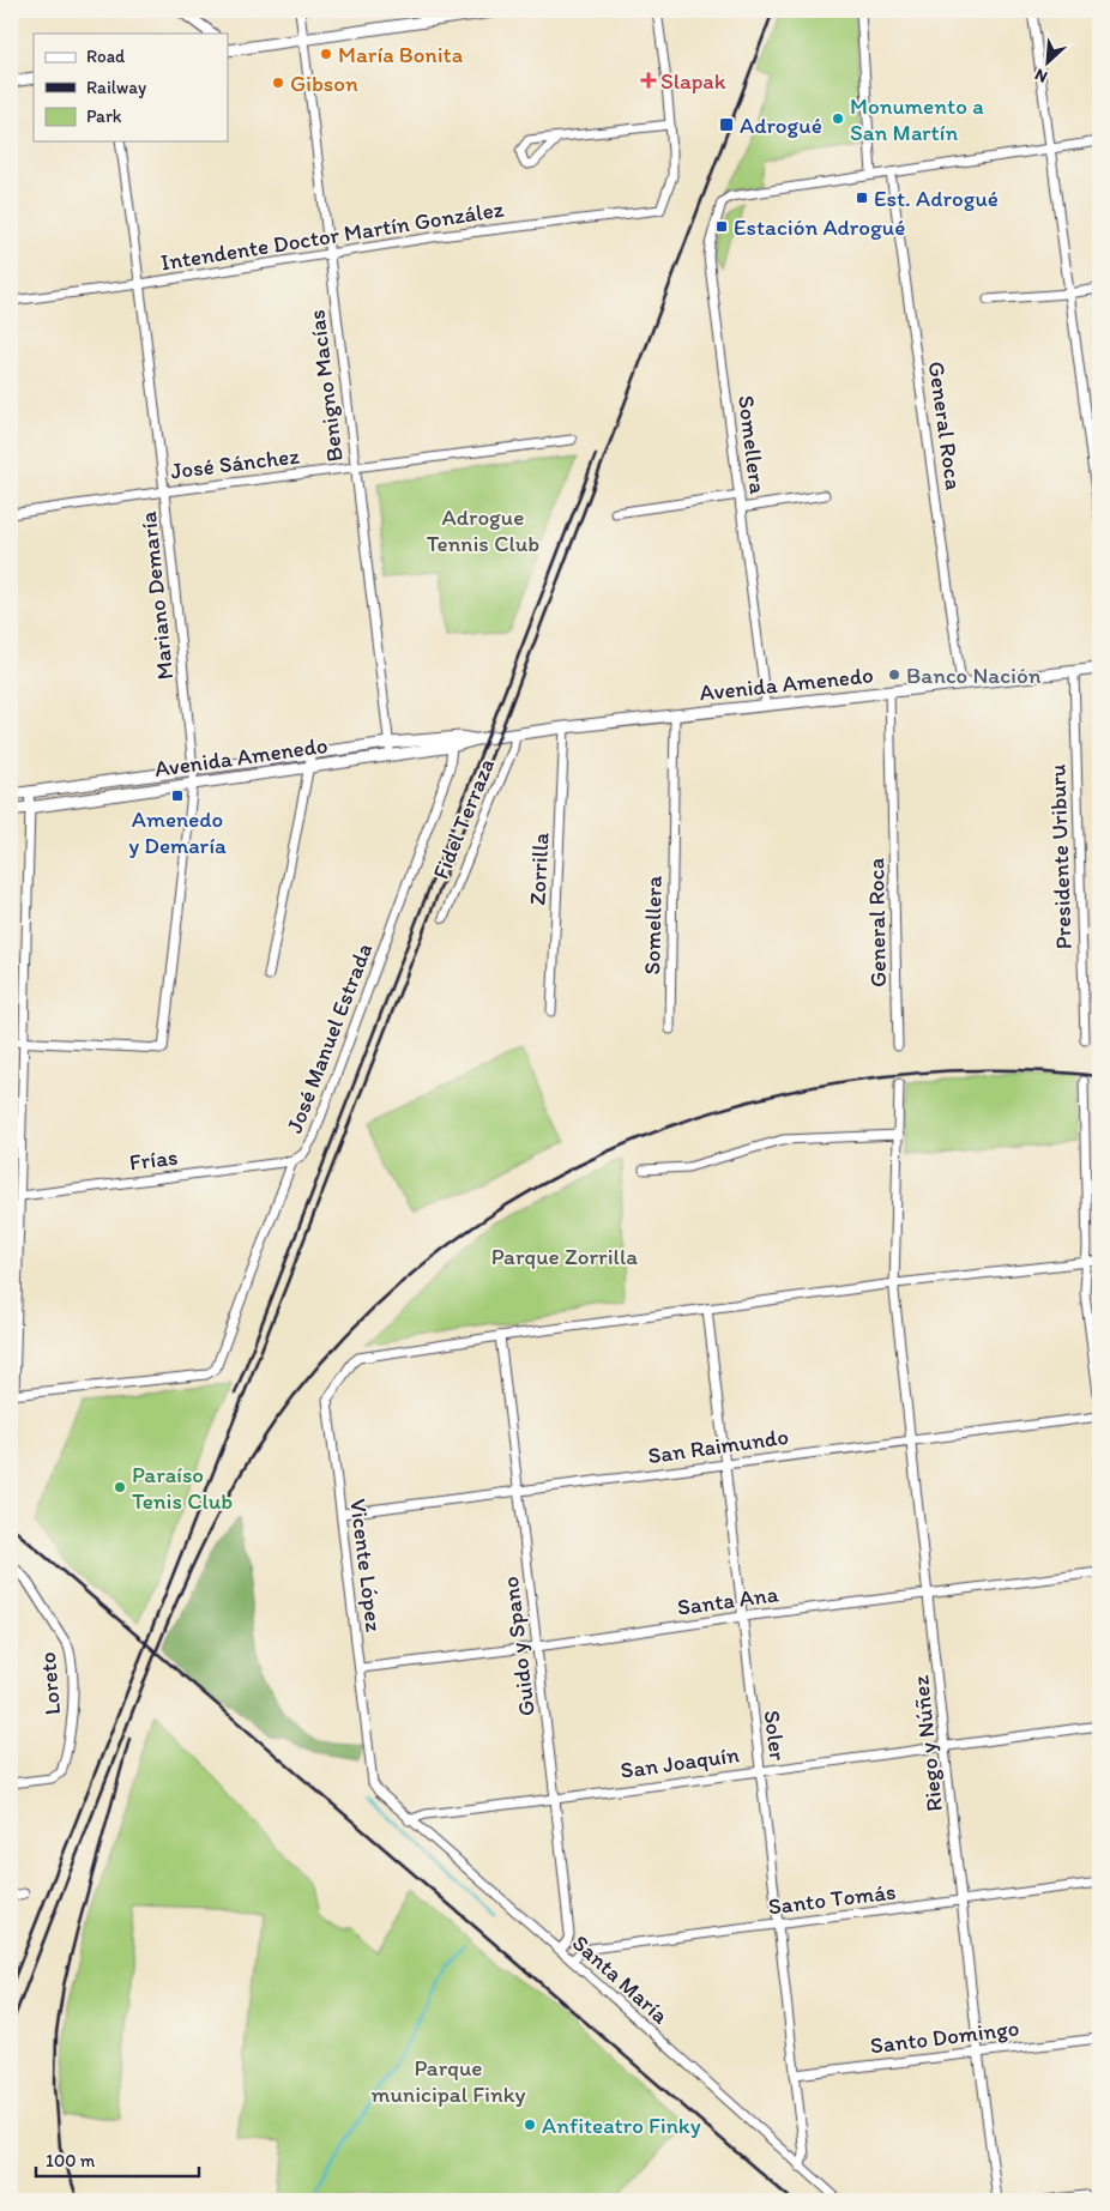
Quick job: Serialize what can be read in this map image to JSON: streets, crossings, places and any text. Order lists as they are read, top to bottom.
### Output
{
  "streets": {
    "street": [
      "Intendente Doctor Martín González",
      "Benigno Macías",
      "General Roca",
      "Somellera",
      "José Sánchez",
      "Mariano Demaría",
      "Avenida Amenedo",
      "Fidel Terraza",
      "Presidente Uriburu",
      "Zorrilla",
      "José Manuel Estrada",
      "Frías",
      "San Raimundo",
      "Vicente López",
      "Santa Ana",
      "Guido y Spano",
      "Loreto",
      "Soler",
      "Riego y Núñez",
      "San Joaquín",
      "Santo Tomás",
      "Santa María",
      "Santo Domingo"
    ]
  },
  "crossings": [
    ["Intendente Doctor Martín González", "Benigno Macías"],
    ["Intendente Doctor Martín González", "Mariano Demaría"],
    ["Benigno Macías", "José Sánchez"],
    ["Benigno Macías", "Avenida Amenedo"],
    ["General Roca", "Avenida Amenedo"],
    ["Somellera", "Avenida Amenedo"],
    ["José Sánchez", "Mariano Demaría"],
    ["Mariano Demaría", "Avenida Amenedo"],
    ["Avenida Amenedo", "Fidel Terraza"],
    ["Avenida Amenedo", "Presidente Uriburu"],
    ["Avenida Amenedo", "Zorrilla"],
    ["Avenida Amenedo", "José Manuel Estrada"],
    ["José Manuel Estrada", "Frías"],
    ["San Raimundo", "Vicente López"],
    ["San Raimundo", "Guido y Spano"],
    ["San Raimundo", "Soler"],
    ["San Raimundo", "Riego y Núñez"],
    ["Vicente López", "Santa Ana"],
    ["Vicente López", "Guido y Spano"],
    ["Vicente López", "Santa María"],
    ["Santa Ana", "Guido y Spano"],
    ["Santa Ana", "Soler"],
    ["Santa Ana", "Riego y Núñez"],
    ["Guido y Spano", "San Joaquín"],
    ["Guido y Spano", "Santa María"],
    ["Soler", "San Joaquín"],
    ["Soler", "Santo Tomás"],
    ["Soler", "Santa María"],
    ["Soler", "Santo Domingo"],
    ["Riego y Núñez", "San Joaquín"],
    ["Riego y Núñez", "Santo Tomás"],
    ["Riego y Núñez", "Santo Domingo"],
    ["San Joaquín", "Santa María"],
    ["Santo Tomás", "Santa María"]
  ],
  "parks": ["Adrogue Tennis Club", "Parque Zorrilla", "Parque municipal Finky"],
  "places": {
    "other": [
      "María Bonita",
      "Gibson",
      "Monumento a San Martín",
      "Banco Nación",
      "Paraíso Tenis Club",
      "Anfiteatro Finky"
    ],
    "health": ["Slapak"],
    "transit": [
      "Adrogué",
      "Est. Adrogué",
      "Estación Adrogué",
      "Amenedo y Demaría"
    ]
  },
  "legend": ["Road", "Railway", "Park"],
  "scale_bar": "100 m",
  "north": "bottom left"
}
